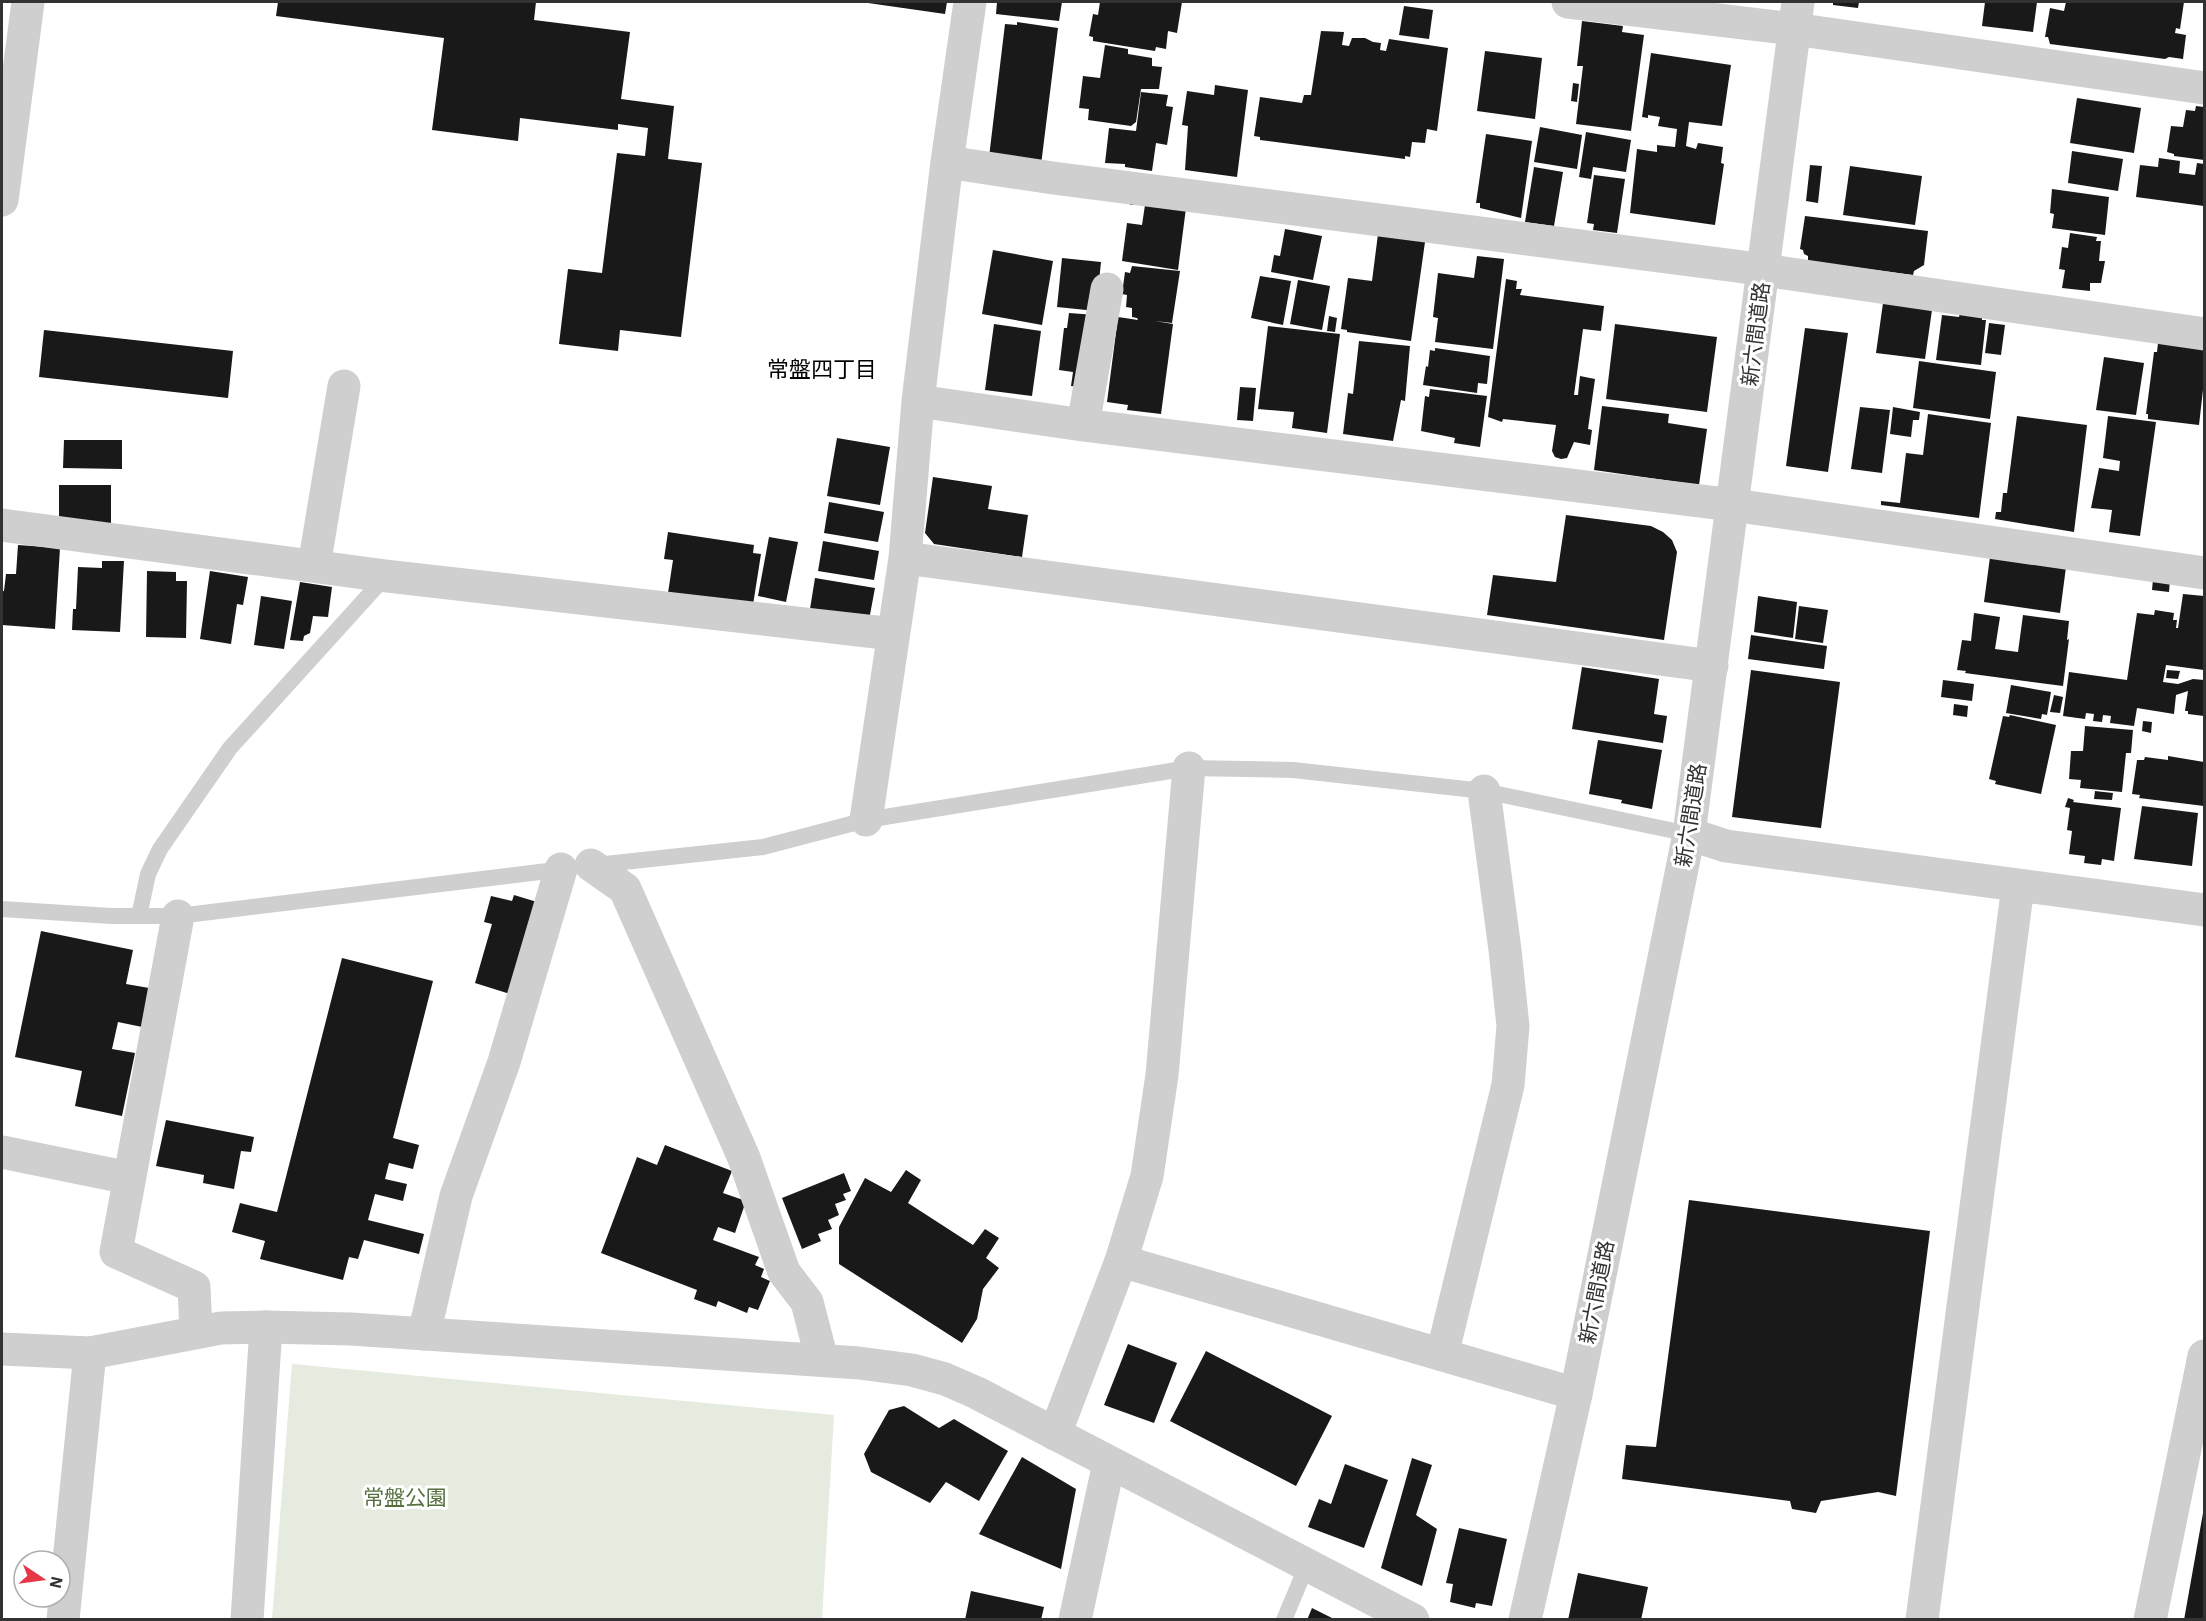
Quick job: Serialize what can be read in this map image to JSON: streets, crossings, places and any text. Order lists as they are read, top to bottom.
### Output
{
  "streets": {
    "street": ["新六間道路"]
  },
  "districts": ["常盤四丁目"],
  "parks": ["常盤公園"],
  "north": "right"
}
